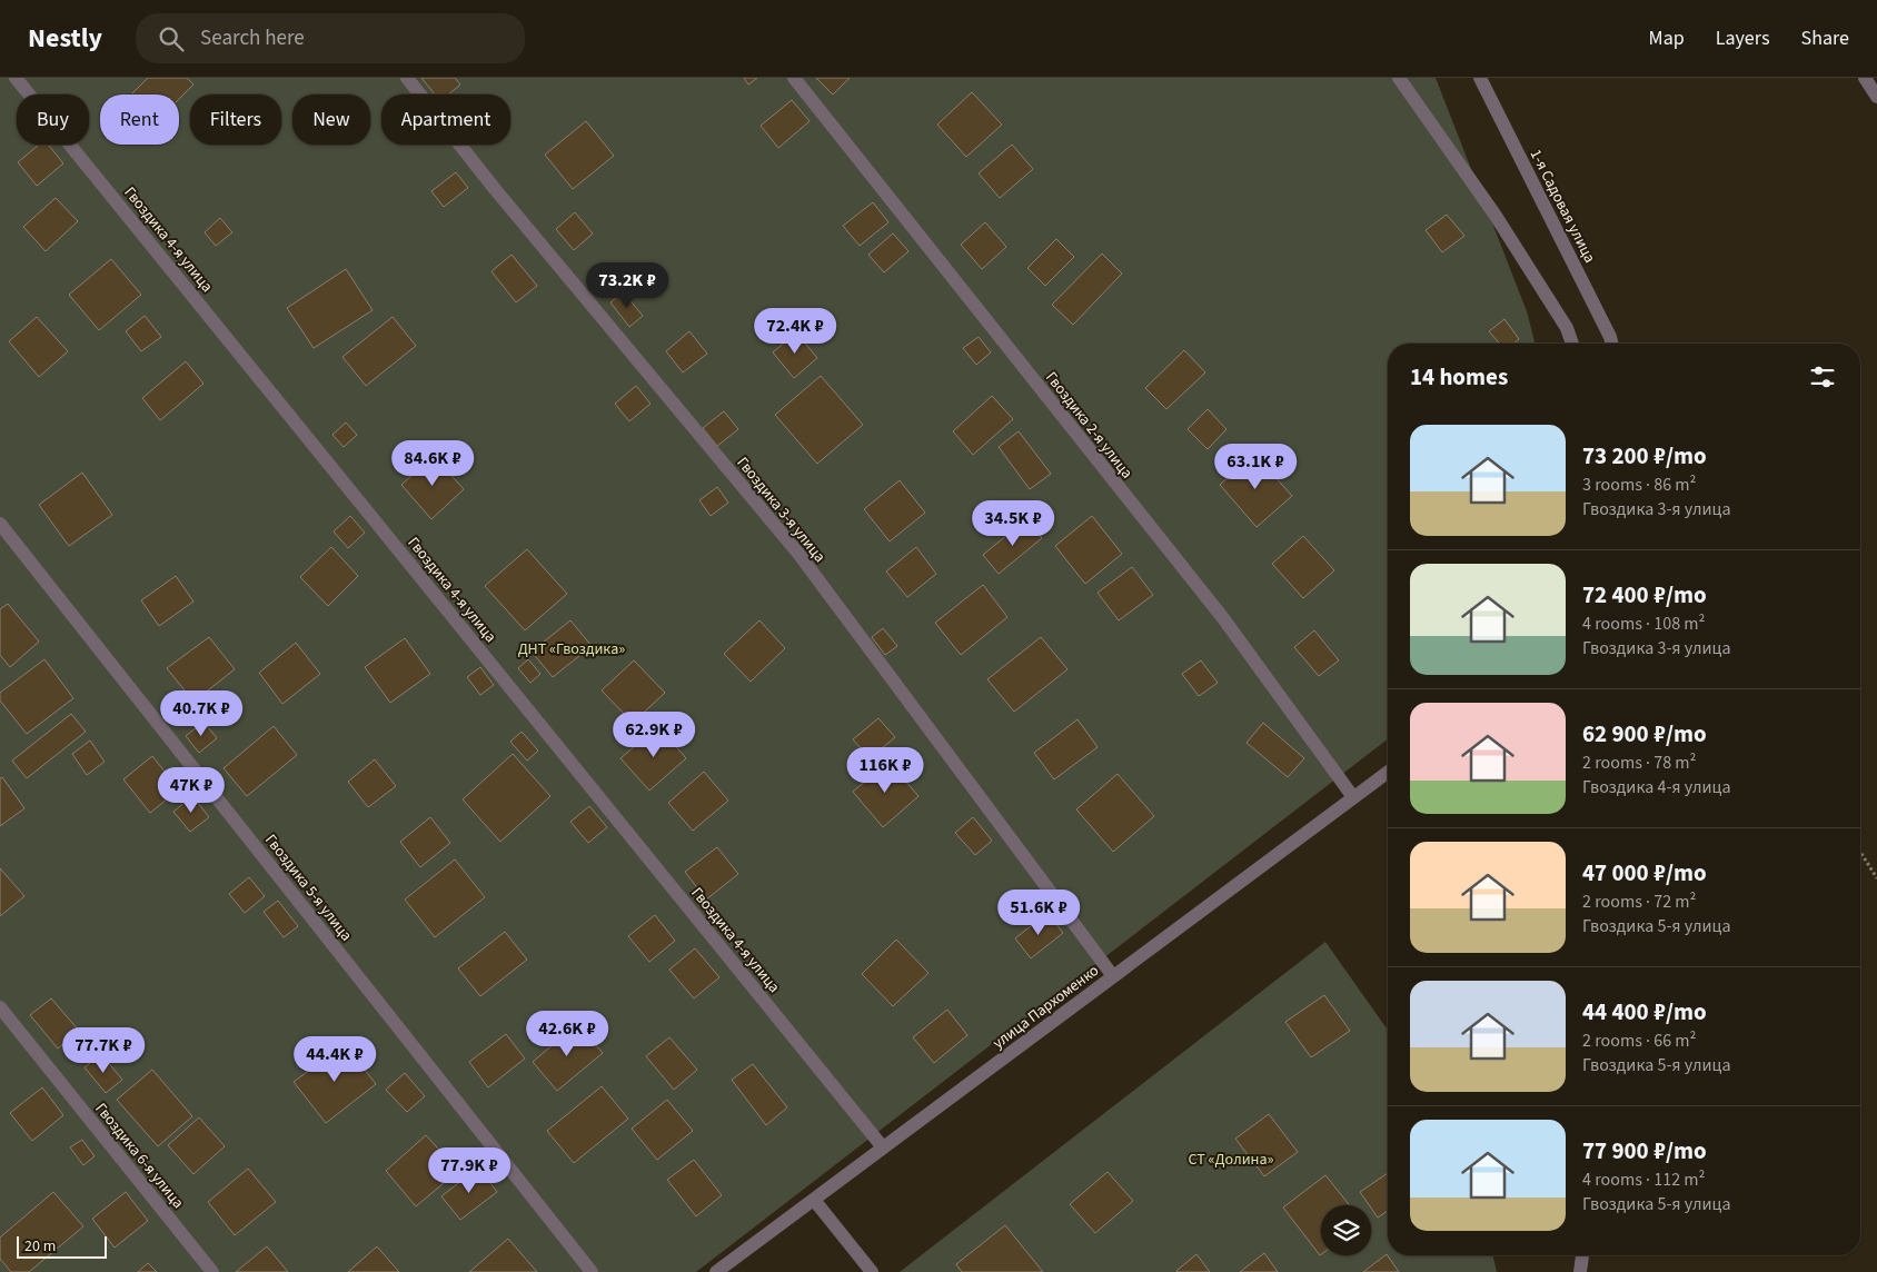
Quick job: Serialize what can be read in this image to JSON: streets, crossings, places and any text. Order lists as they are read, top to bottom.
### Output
{
  "streets": {
    "street": [
      "1-я Садовая улица",
      "Гвоздика 4-я улица",
      "Гвоздика 2-я улица",
      "Гвоздика 3-я улица",
      "Гвоздика 5-я улица",
      "улица Пархоменко",
      "Гвоздика 6-я улица"
    ]
  },
  "crossings": [
    ["Гвоздика 4-я улица", "улица Пархоменко"],
    ["Гвоздика 2-я улица", "улица Пархоменко"],
    ["Гвоздика 3-я улица", "улица Пархоменко"]
  ],
  "parks": ["ДНТ «Гвоздика»", "СТ «Долина»"],
  "scale_bar": "20 m",
  "page": {
    "header": "Nestly",
    "search": "Search here",
    "nav": ["Map", "Layers", "Share"],
    "chip": [
      "Buy",
      "Rent",
      "Filters",
      "New",
      "Apartment"
    ],
    "price": [
      "73.2K ₽",
      "72.4K ₽",
      "84.6K ₽",
      "63.1K ₽",
      "34.5K ₽",
      "40.7K ₽",
      "62.9K ₽",
      "116K ₽",
      "47K ₽",
      "51.6K ₽",
      "42.6K ₽",
      "77.7K ₽",
      "44.4K ₽",
      "77.9K ₽"
    ],
    "heading": "14 homes",
    "list": [
      {
        "name": "73 200 ₽/mo",
        "note": "3 rooms · 86 m² · Гвоздика 3-я улица"
      },
      {
        "name": "72 400 ₽/mo",
        "note": "4 rooms · 108 m² · Гвоздика 3-я улица"
      },
      {
        "name": "62 900 ₽/mo",
        "note": "2 rooms · 78 m² · Гвоздика 4-я улица"
      },
      {
        "name": "47 000 ₽/mo",
        "note": "2 rooms · 72 m² · Гвоздика 5-я улица"
      },
      {
        "name": "44 400 ₽/mo",
        "note": "2 rooms · 66 m² · Гвоздика 5-я улица"
      },
      {
        "name": "77 900 ₽/mo",
        "note": "4 rooms · 112 m² · Гвоздика 5-я улица"
      }
    ],
    "scale": "20 m"
  }
}
